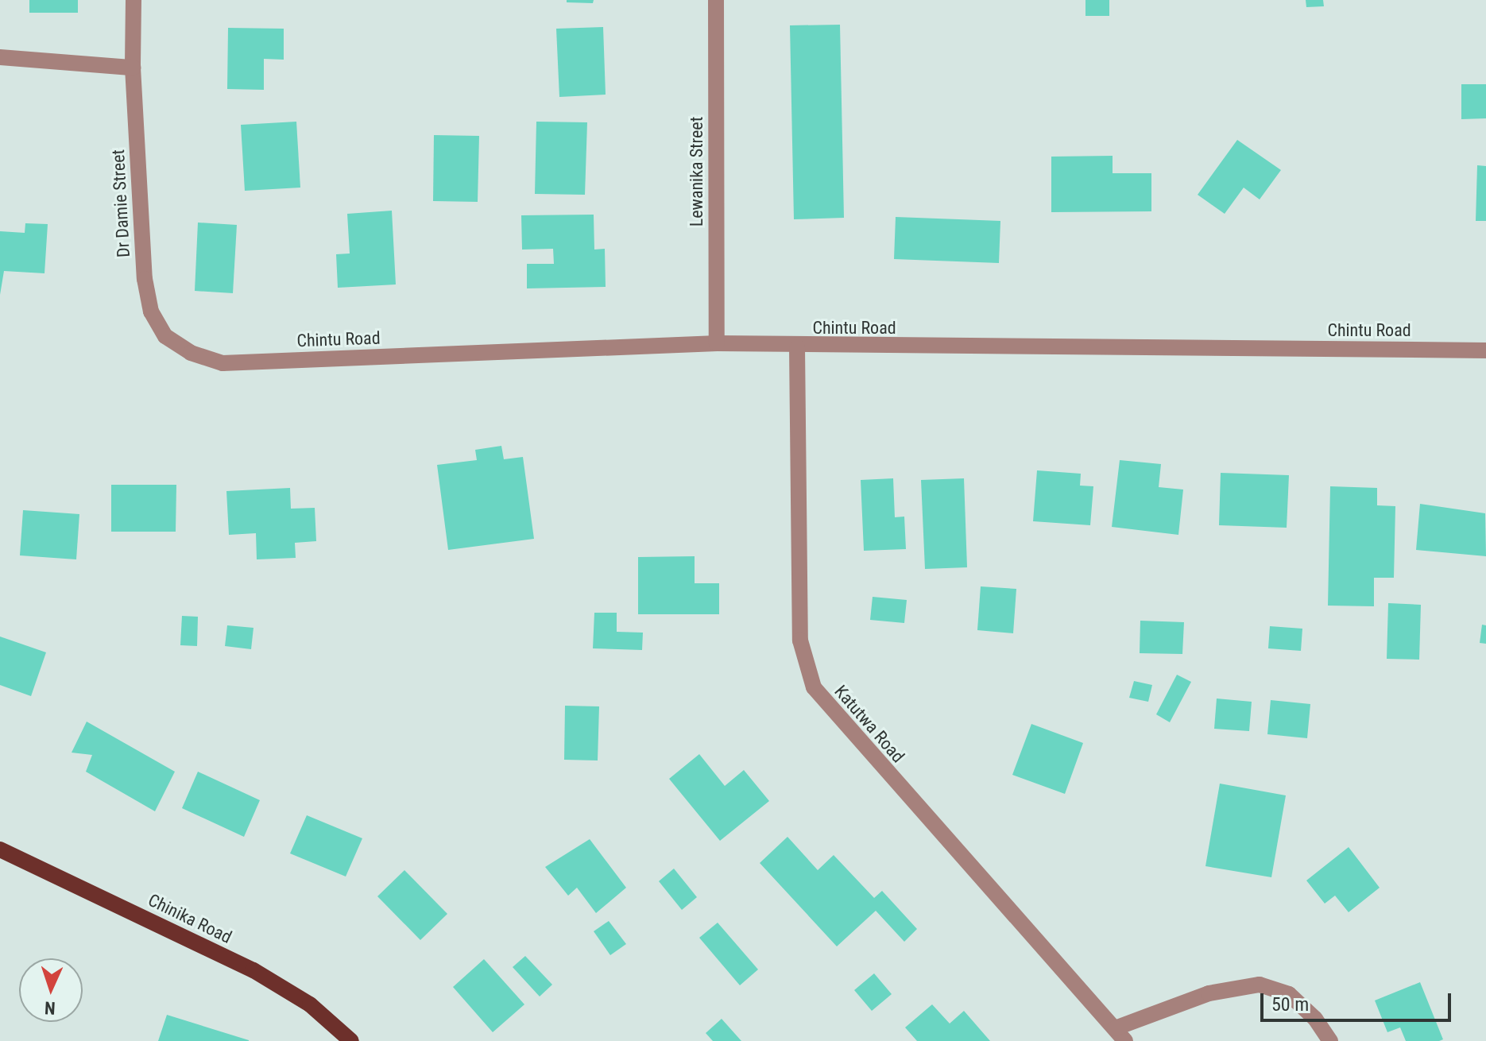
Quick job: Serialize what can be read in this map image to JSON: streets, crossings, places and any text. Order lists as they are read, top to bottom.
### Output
{
  "streets": {
    "main road": ["Chinika Road"],
    "street": [
      "Lewanika Street",
      "Dr Damie Street",
      "Chintu Road",
      "Katutwa Road"
    ]
  },
  "crossings": [
    ["Lewanika Street", "Chintu Road"],
    ["Dr Damie Street", "Chintu Road"],
    ["Chintu Road", "Katutwa Road"]
  ],
  "scale_bar": "50 m",
  "north": "bottom"
}
